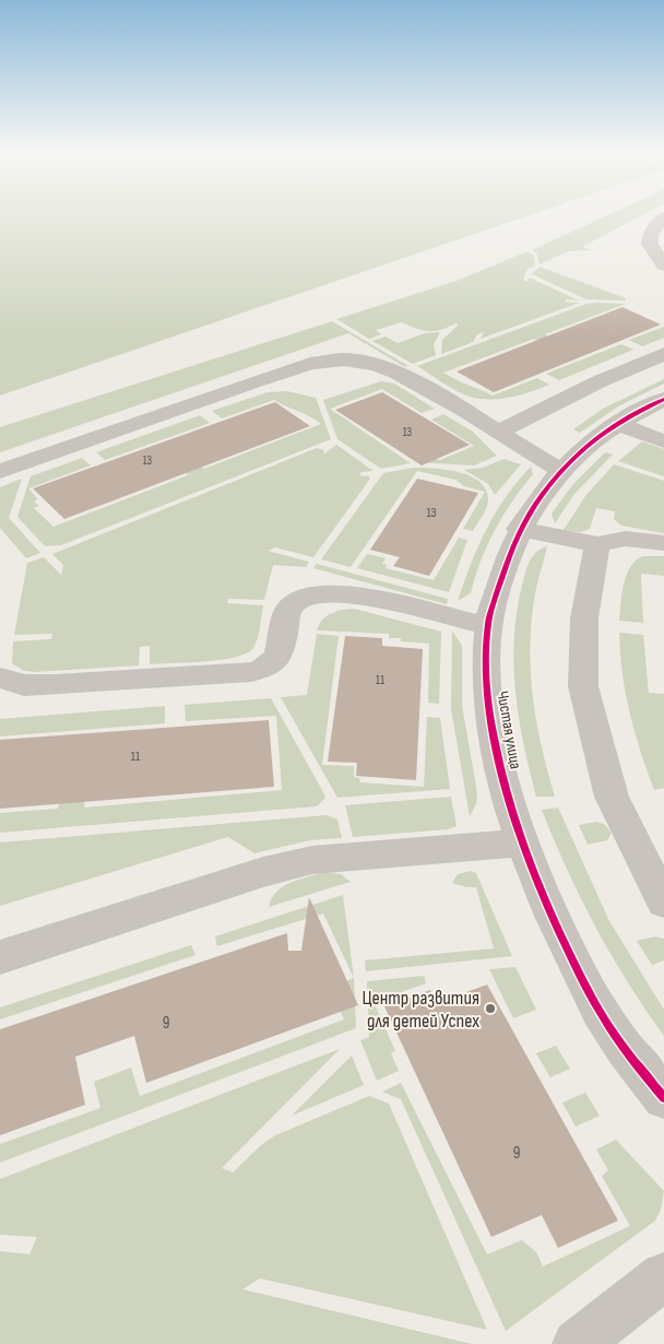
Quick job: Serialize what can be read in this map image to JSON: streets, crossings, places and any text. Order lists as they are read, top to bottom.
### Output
{
  "streets": {
    "street": ["Чистая улица"]
  },
  "places": ["Центр развития для детей Успех"],
  "house_numbers": [
    "13",
    "13",
    "13",
    "11",
    "11",
    "9",
    "9"
  ]
}
